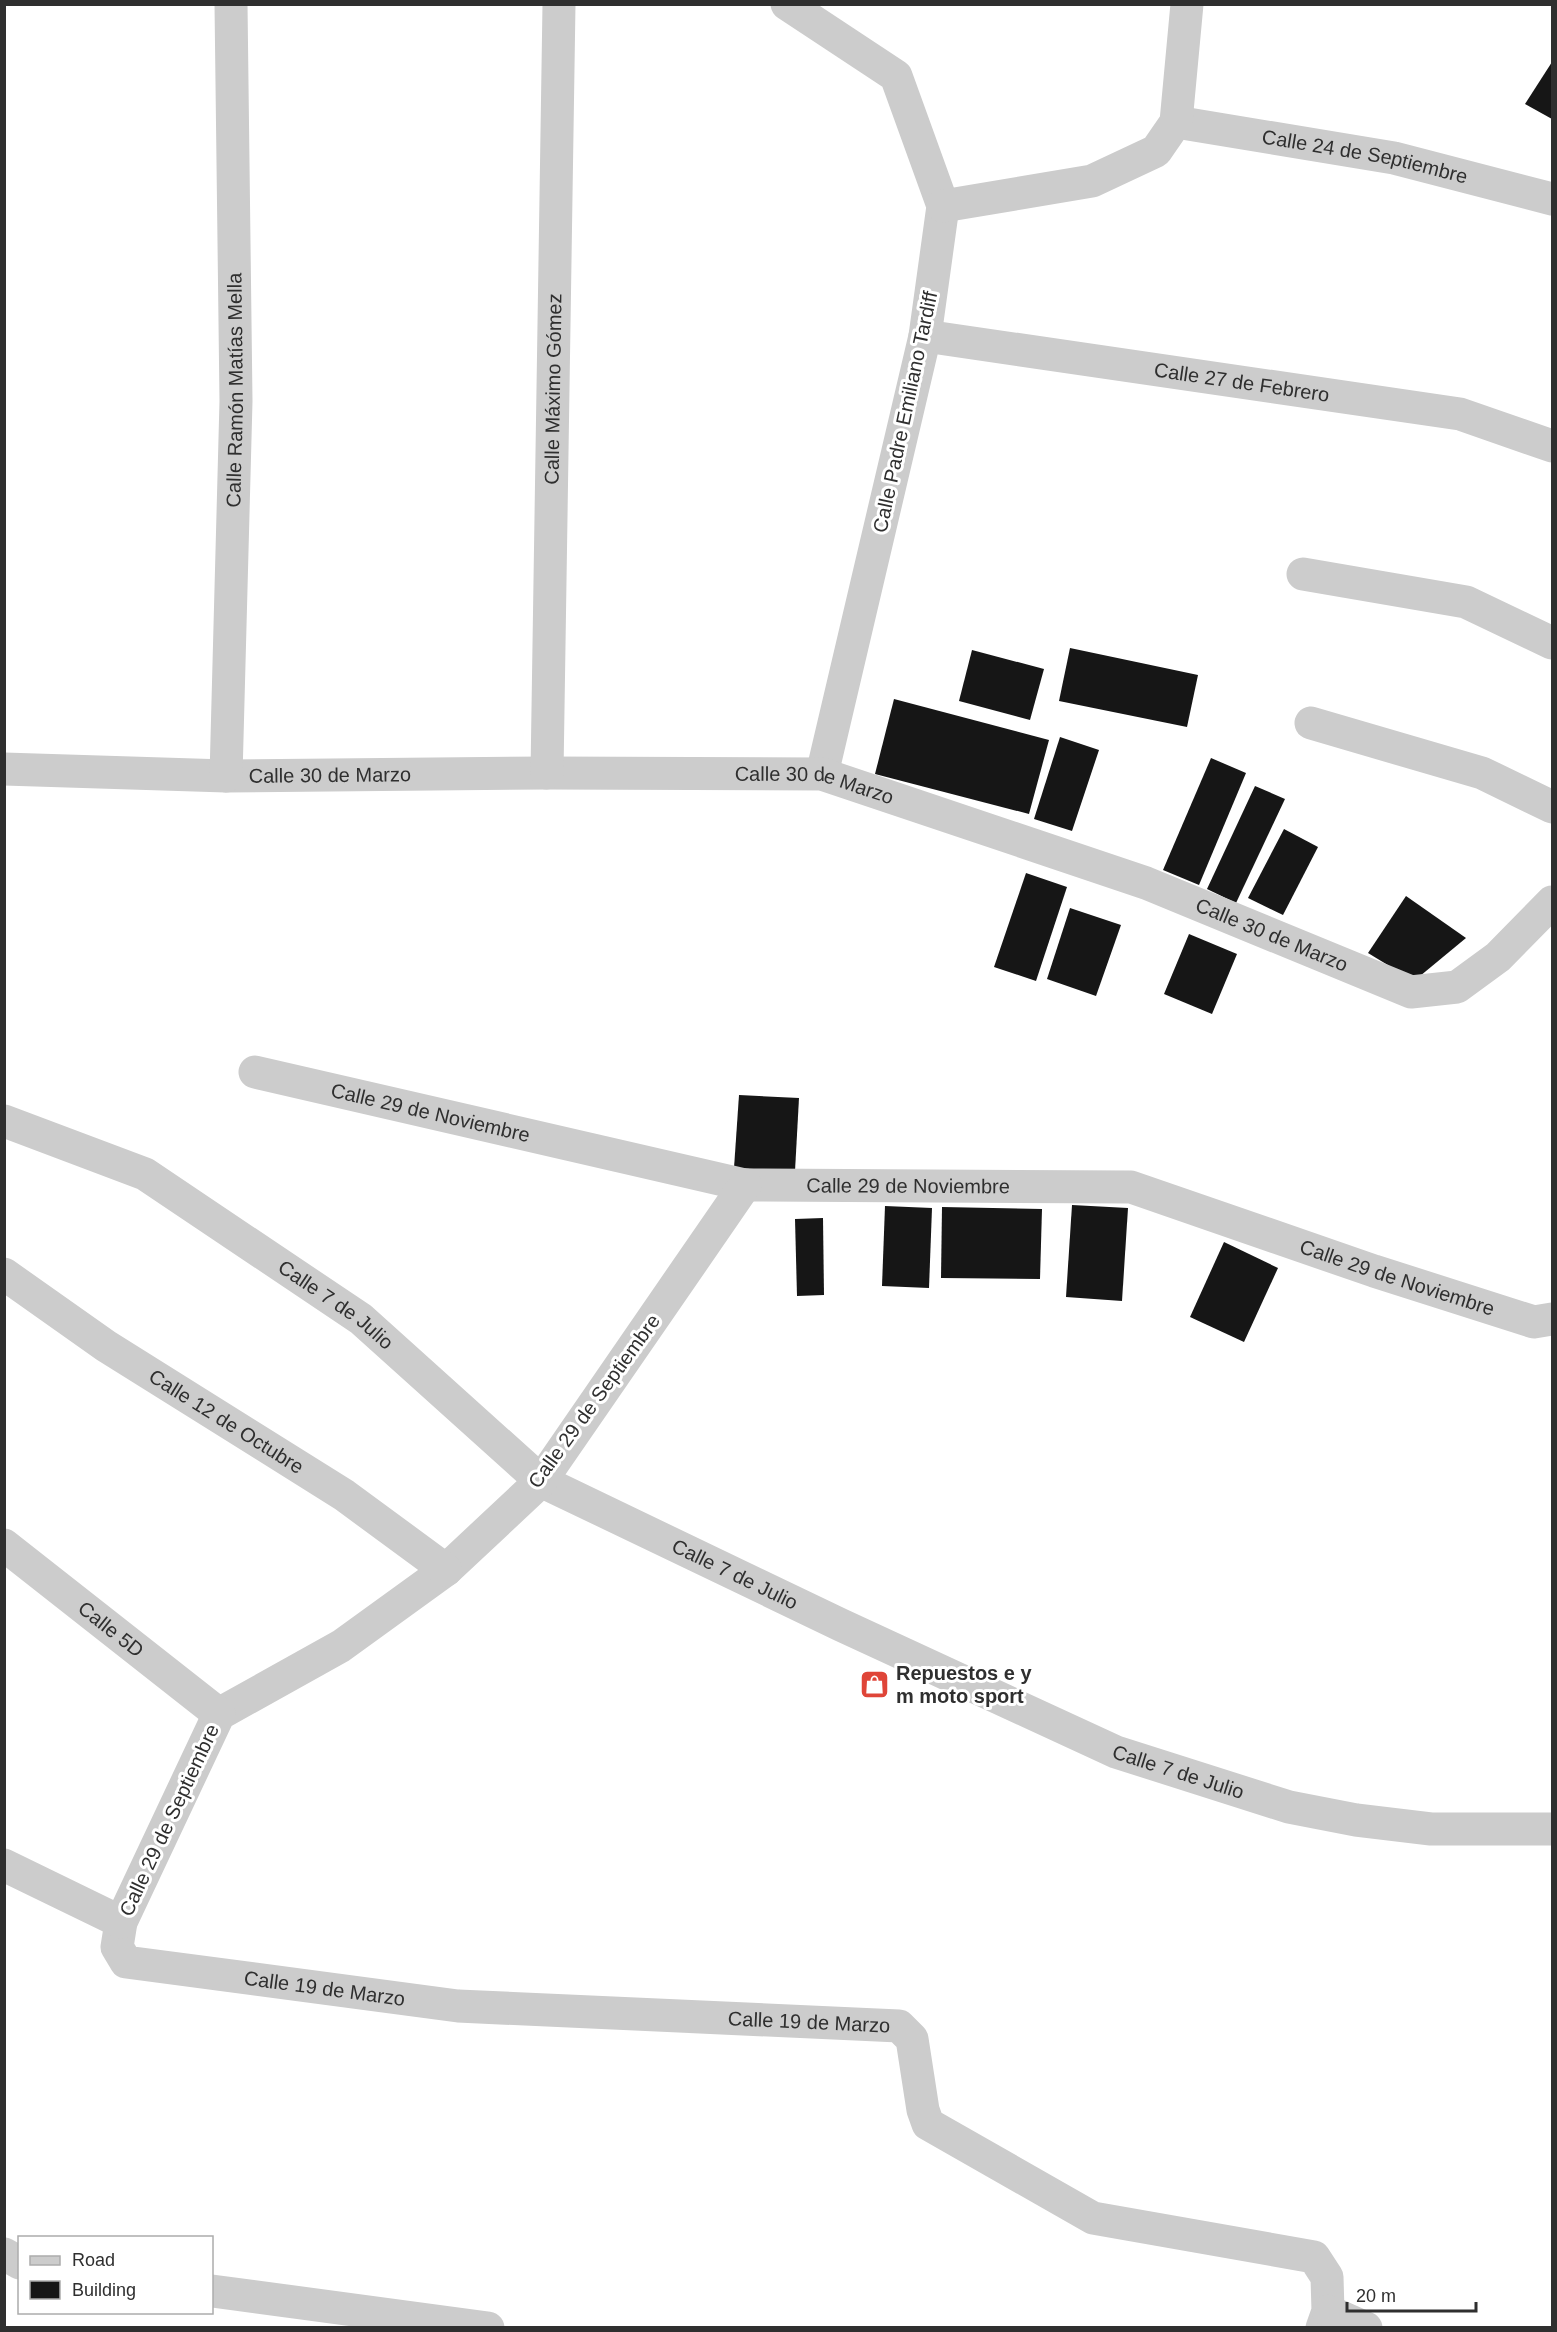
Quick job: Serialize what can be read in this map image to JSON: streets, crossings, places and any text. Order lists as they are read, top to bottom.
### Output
{
  "streets": {
    "street": [
      "Calle 24 de Septiembre",
      "Calle 27 de Febrero",
      "Calle Máximo Gómez",
      "Calle Ramón Matías Mella",
      "Calle Padre Emiliano Tardiff",
      "Calle 30 de Marzo",
      "Calle 29 de Noviembre",
      "Calle 7 de Julio",
      "Calle 29 de Septiembre",
      "Calle 12 de Octubre",
      "Calle 5D",
      "Calle 19 de Marzo"
    ]
  },
  "crossings": [
    ["Calle 27 de Febrero", "Calle Padre Emiliano Tardiff"],
    ["Calle Máximo Gómez", "Calle 30 de Marzo"],
    ["Calle Ramón Matías Mella", "Calle 30 de Marzo"],
    ["Calle Padre Emiliano Tardiff", "Calle 30 de Marzo"],
    ["Calle 29 de Noviembre", "Calle 29 de Septiembre"],
    ["Calle 7 de Julio", "Calle 29 de Septiembre"],
    ["Calle 29 de Septiembre", "Calle 12 de Octubre"],
    ["Calle 29 de Septiembre", "Calle 5D"],
    ["Calle 29 de Septiembre", "Calle 19 de Marzo"]
  ],
  "places": {
    "shop": ["Repuestos e y m moto sport"]
  },
  "legend": ["Road", "Building"],
  "scale_bar": "20 m"
}
